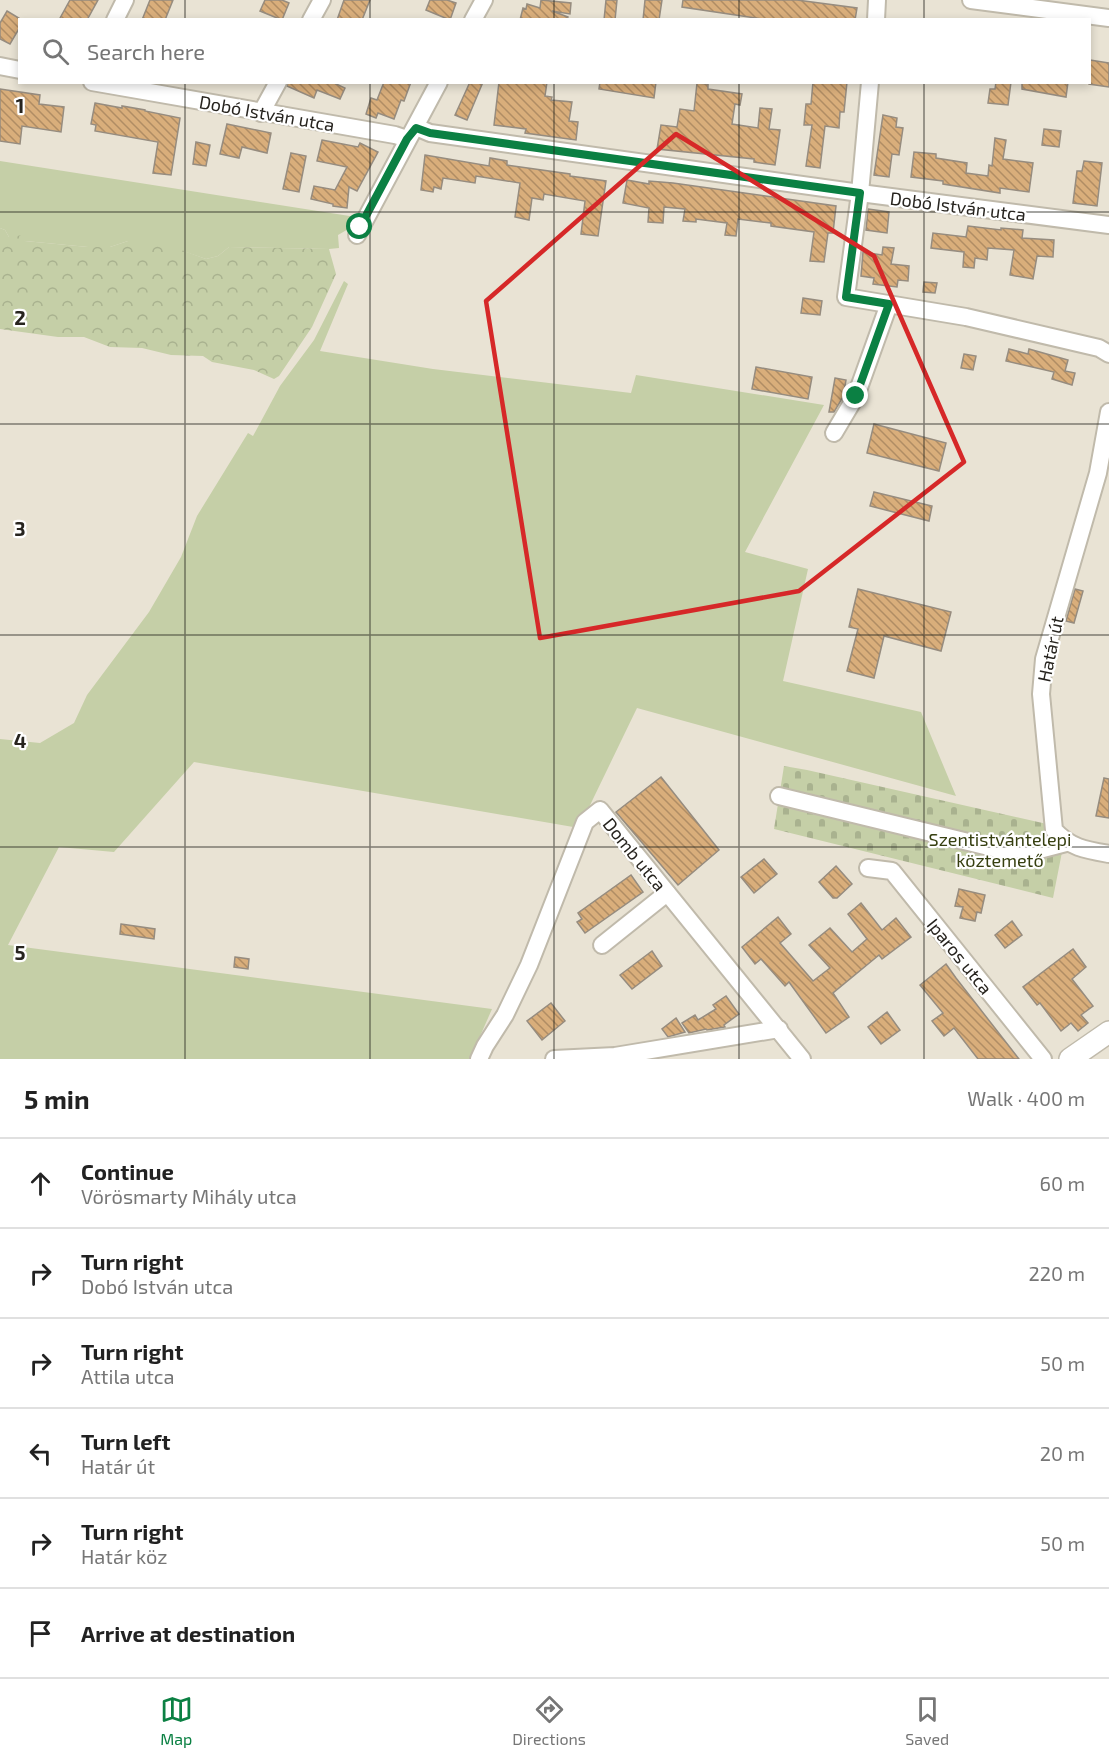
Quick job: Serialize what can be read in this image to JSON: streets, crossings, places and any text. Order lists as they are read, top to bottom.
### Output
{
  "streets": {
    "street": [
      "Dobó István utca",
      "Határ út",
      "Domb utca",
      "Iparos utca"
    ]
  },
  "parks": ["Szentistvántelepi köztemető"],
  "page": {
    "search": "Search here",
    "heading": ["5 min", "Walk · 400 m"],
    "list": [
      ["Continue", "Vörösmarty Mihály utca", "60 m"],
      ["Turn right", "Dobó István utca", "220 m"],
      ["Turn right", "Attila utca", "50 m"],
      ["Turn left", "Határ út", "20 m"],
      ["Turn right", "Határ köz", "50 m"],
      "Arrive at destination"
    ],
    "nav": ["Map", "Directions", "Saved"]
  },
  "grid": {
    "rows": [
      "1",
      "2",
      "3",
      "4",
      "5"
    ]
  }
}
